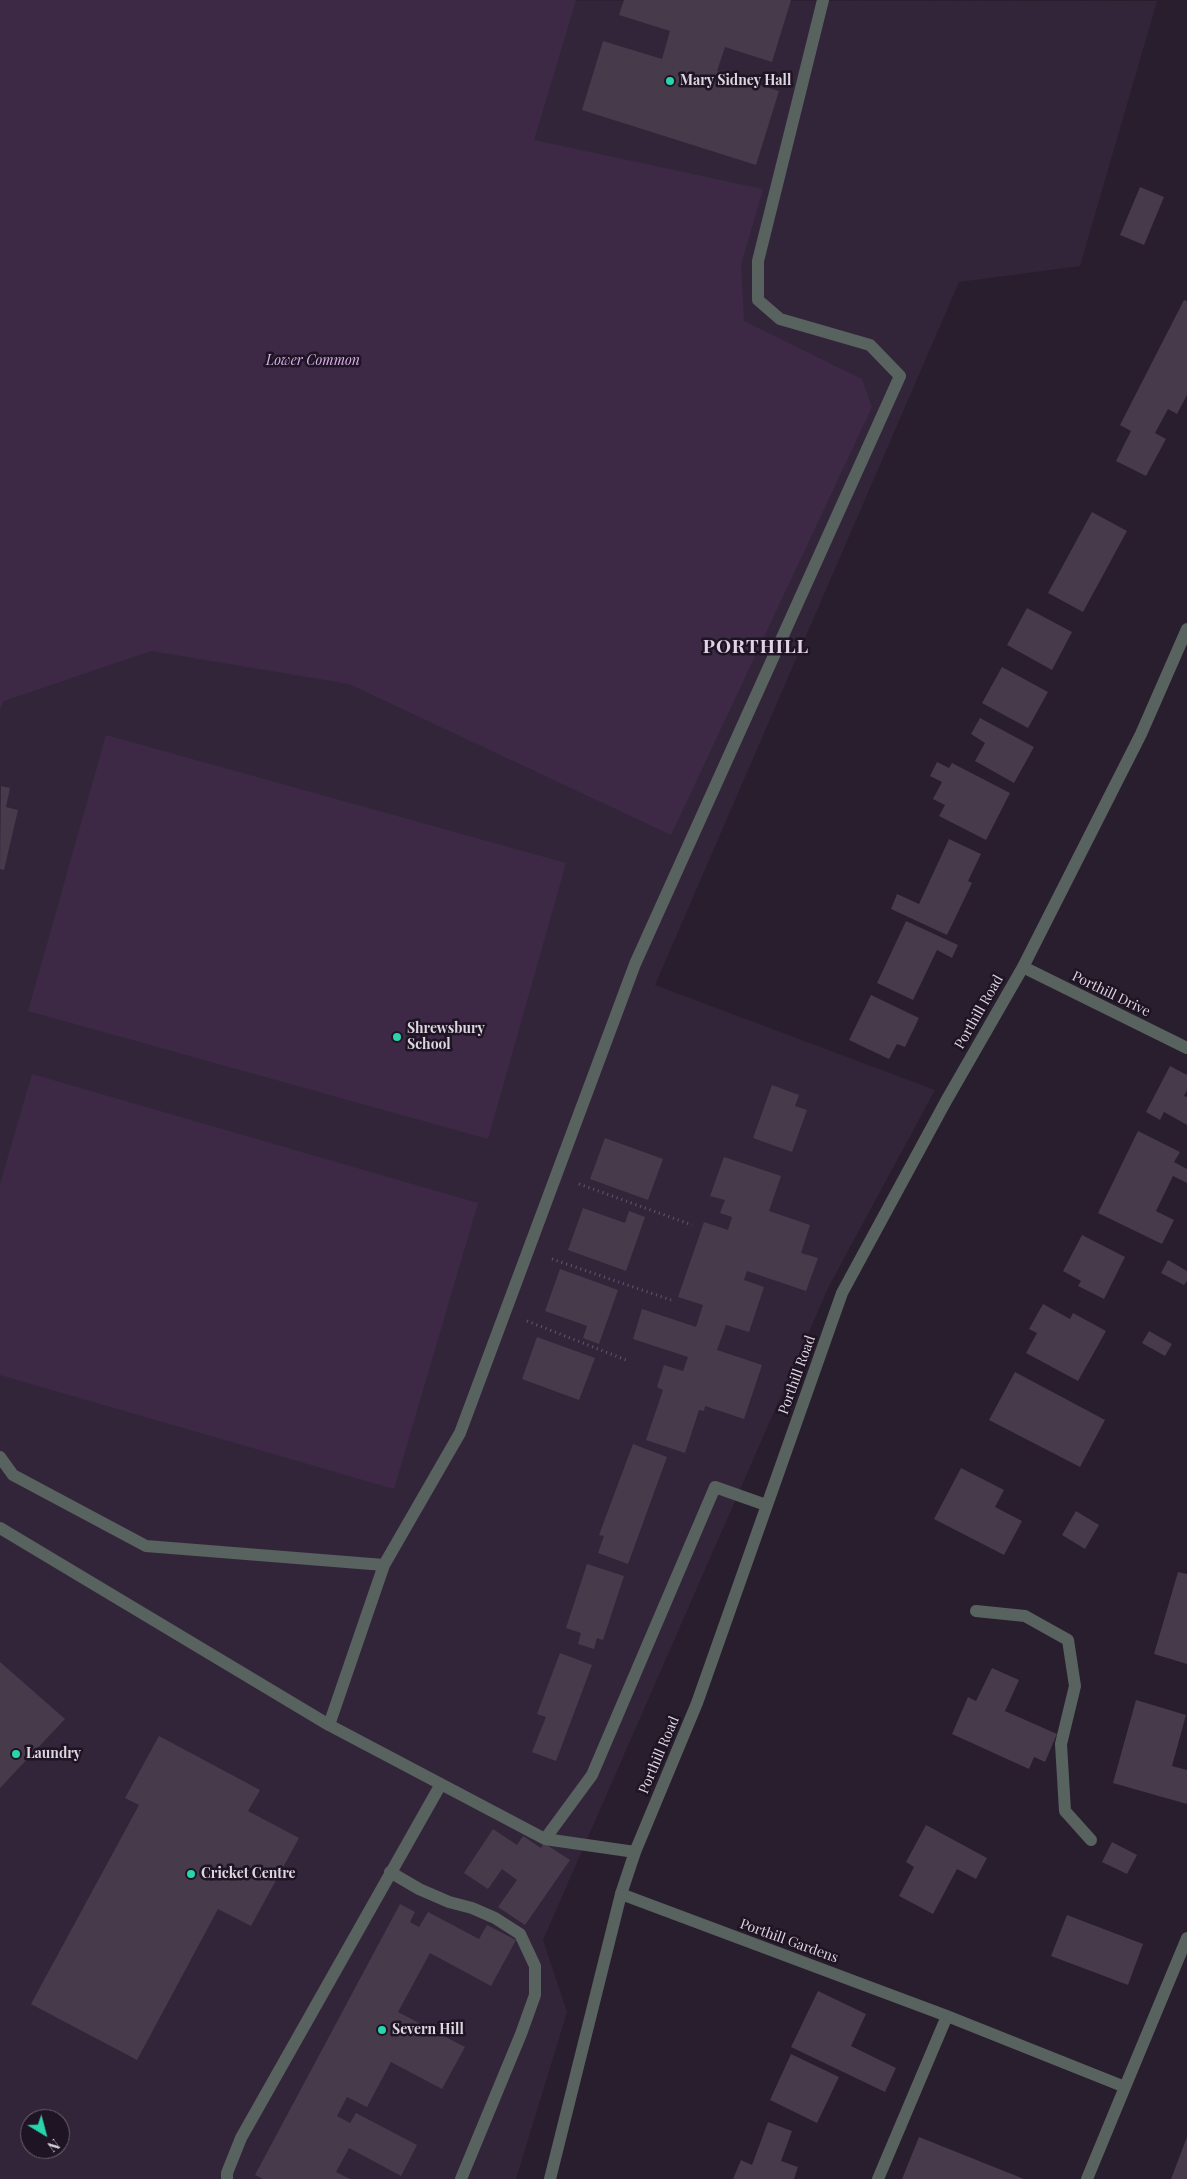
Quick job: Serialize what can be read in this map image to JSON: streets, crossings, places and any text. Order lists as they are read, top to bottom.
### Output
{
  "streets": {
    "street": ["Porthill Drive", "Porthill Road", "Porthill Gardens"]
  },
  "crossings": [
    ["Porthill Drive", "Porthill Road"],
    ["Porthill Road", "Porthill Gardens"]
  ],
  "districts": ["PORTHILL"],
  "parks": ["Lower Common"],
  "places": [
    "Mary Sidney Hall",
    "Shrewsbury School",
    "Laundry",
    "Cricket Centre",
    "Severn Hill"
  ],
  "north": "bottom right"
}
